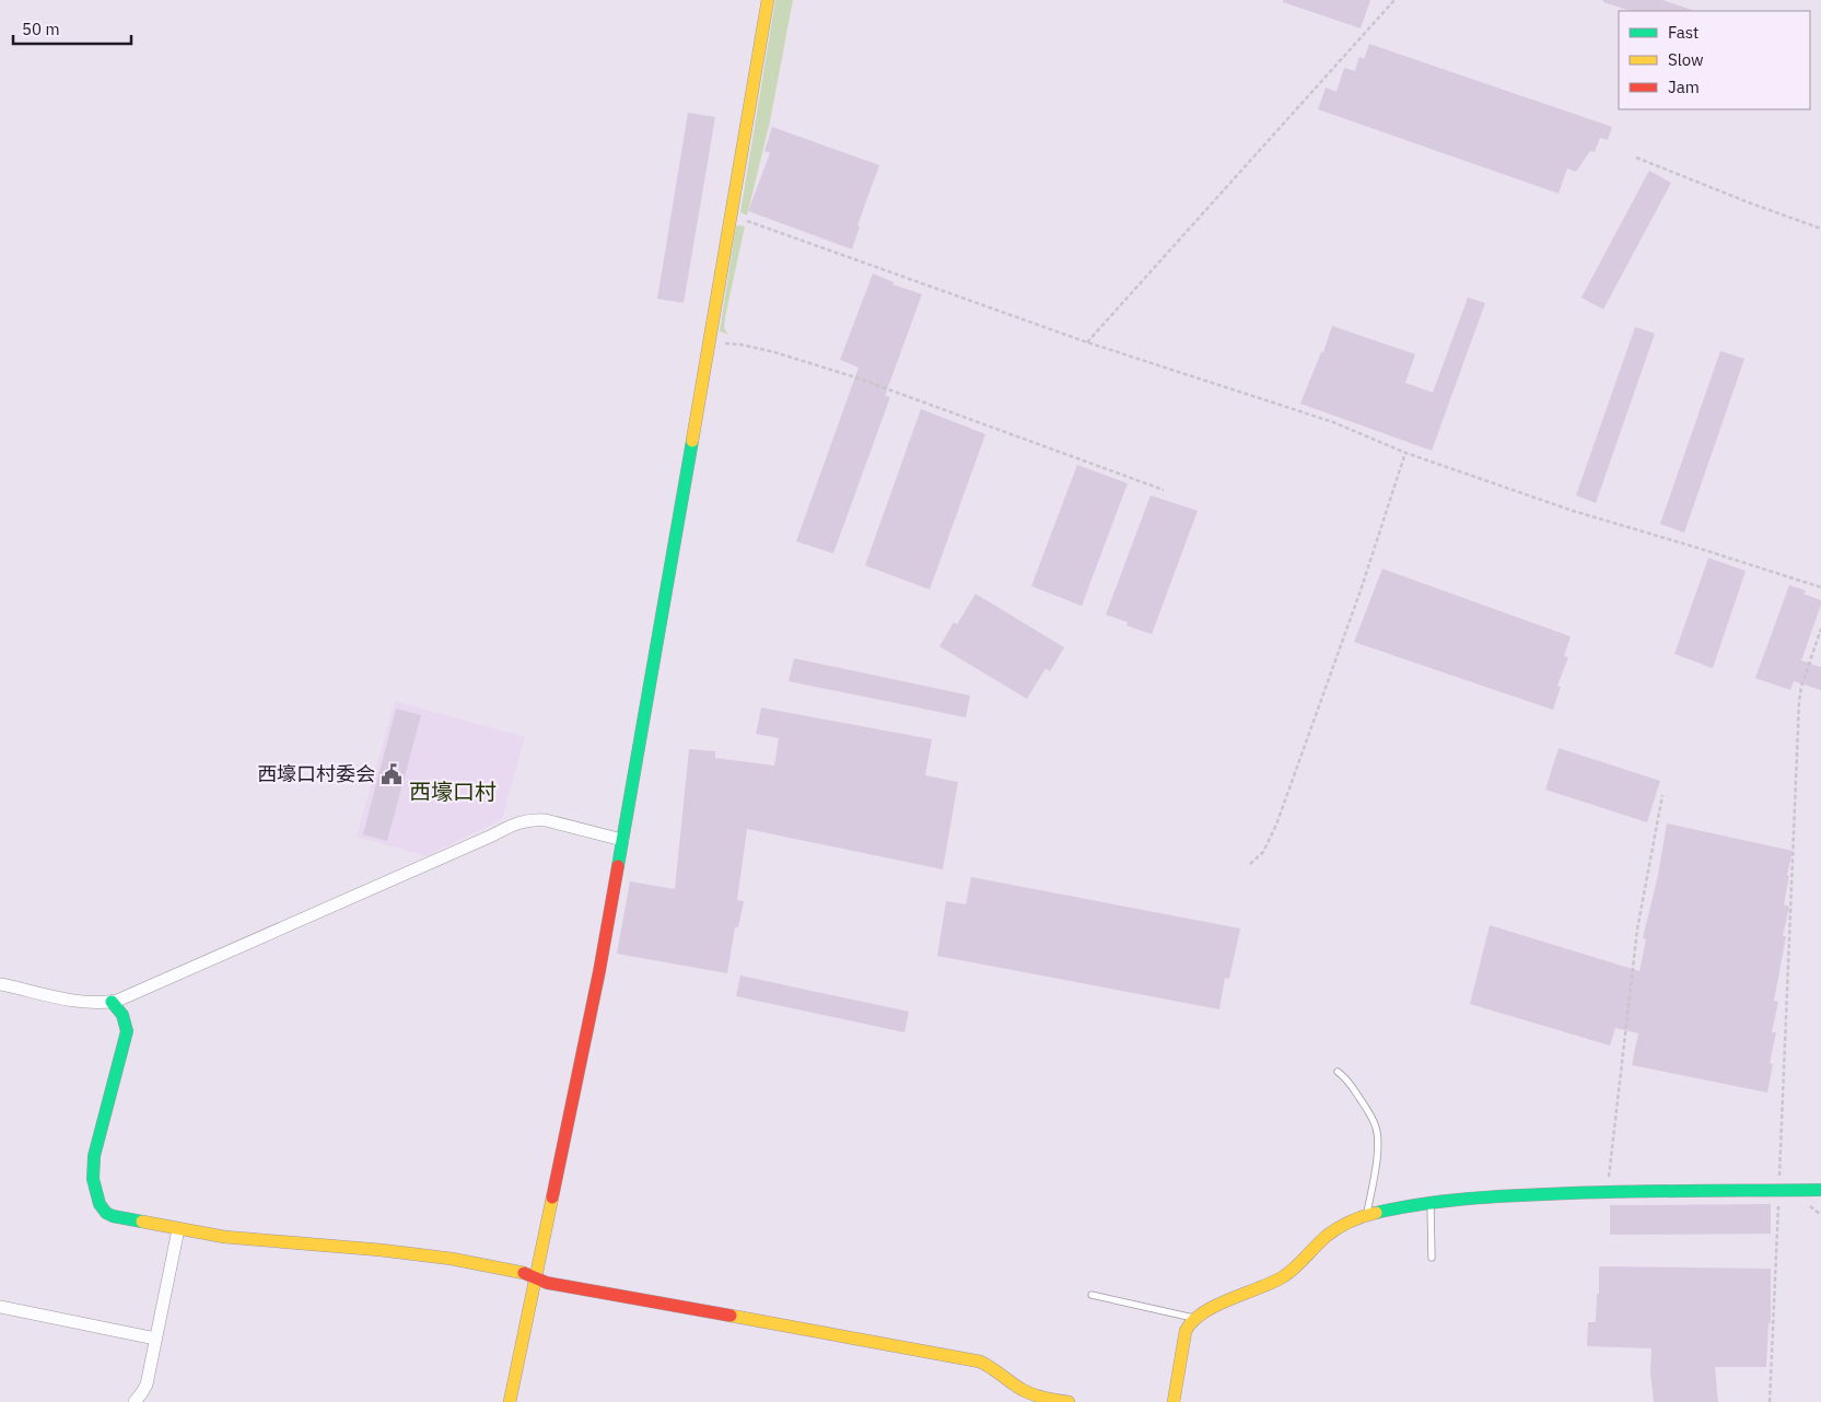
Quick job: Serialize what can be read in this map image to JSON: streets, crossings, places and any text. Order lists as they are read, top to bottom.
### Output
{
  "districts": ["西壕口村"],
  "places": {
    "public building": ["西壕口村委会"]
  },
  "legend": ["Fast", "Slow", "Jam"],
  "scale_bar": "50 m"
}
